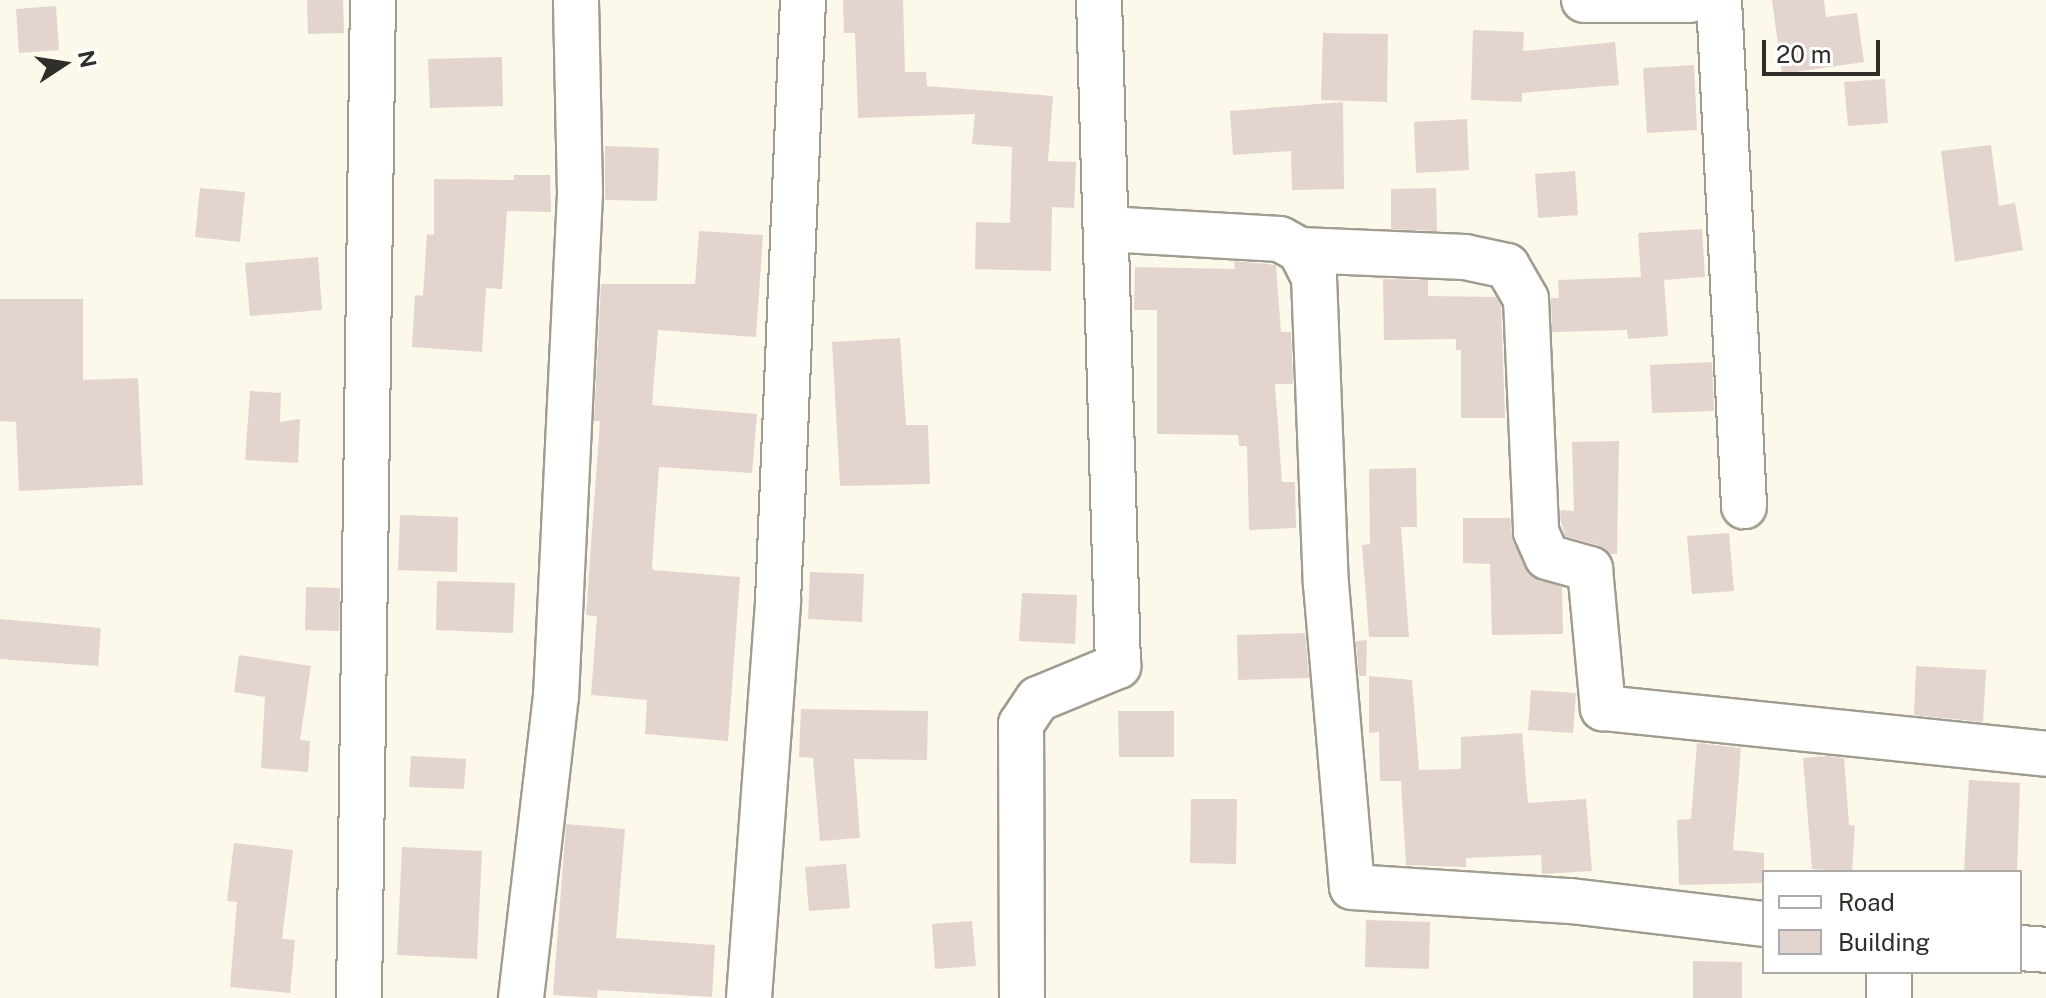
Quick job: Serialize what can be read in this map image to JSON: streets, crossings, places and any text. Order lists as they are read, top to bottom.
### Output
{
  "legend": ["Road", "Building"],
  "scale_bar": "20 m",
  "north": "right"
}
